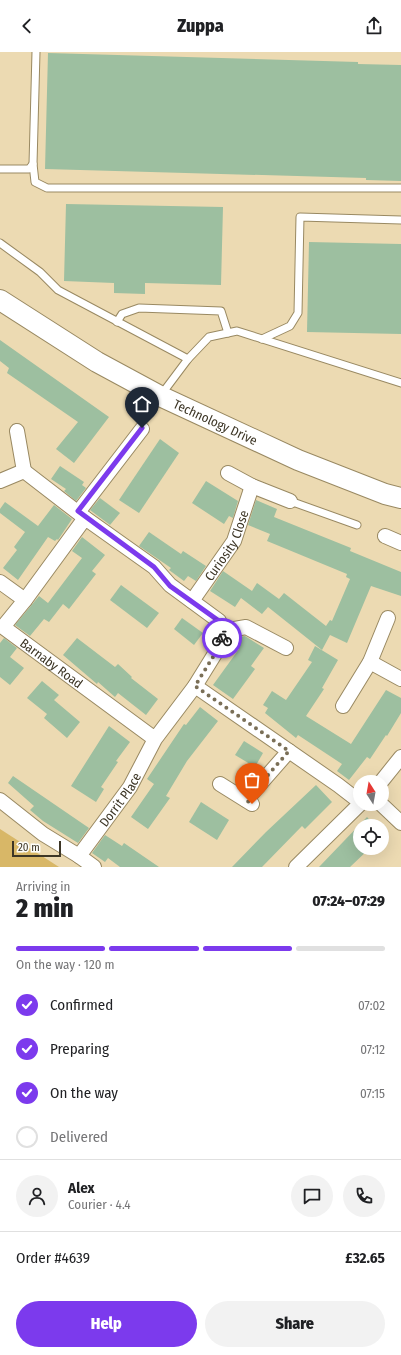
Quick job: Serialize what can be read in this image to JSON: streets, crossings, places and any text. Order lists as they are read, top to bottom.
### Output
{
  "streets": {
    "street": [
      "Technology Drive",
      "Curiosity Close",
      "Barnaby Road",
      "Dorrit Place"
    ]
  },
  "crossings": [
    ["Barnaby Road", "Dorrit Place"]
  ],
  "scale_bar": "20 m",
  "north": "top",
  "page": {
    "header": "Zuppa",
    "scale": "20 m",
    "heading": ["2 min", "Arriving in", "07:24–07:29"],
    "panel": [
      "Alex",
      "Courier · 4.4",
      "Order #4639",
      "£32.65"
    ],
    "bar": "On the way · 120 m",
    "list": [
      ["Confirmed", "07:02"],
      ["Preparing", "07:12"],
      ["On the way", "07:15"],
      "Delivered"
    ],
    "buttons": ["Help", "Share"]
  }
}
